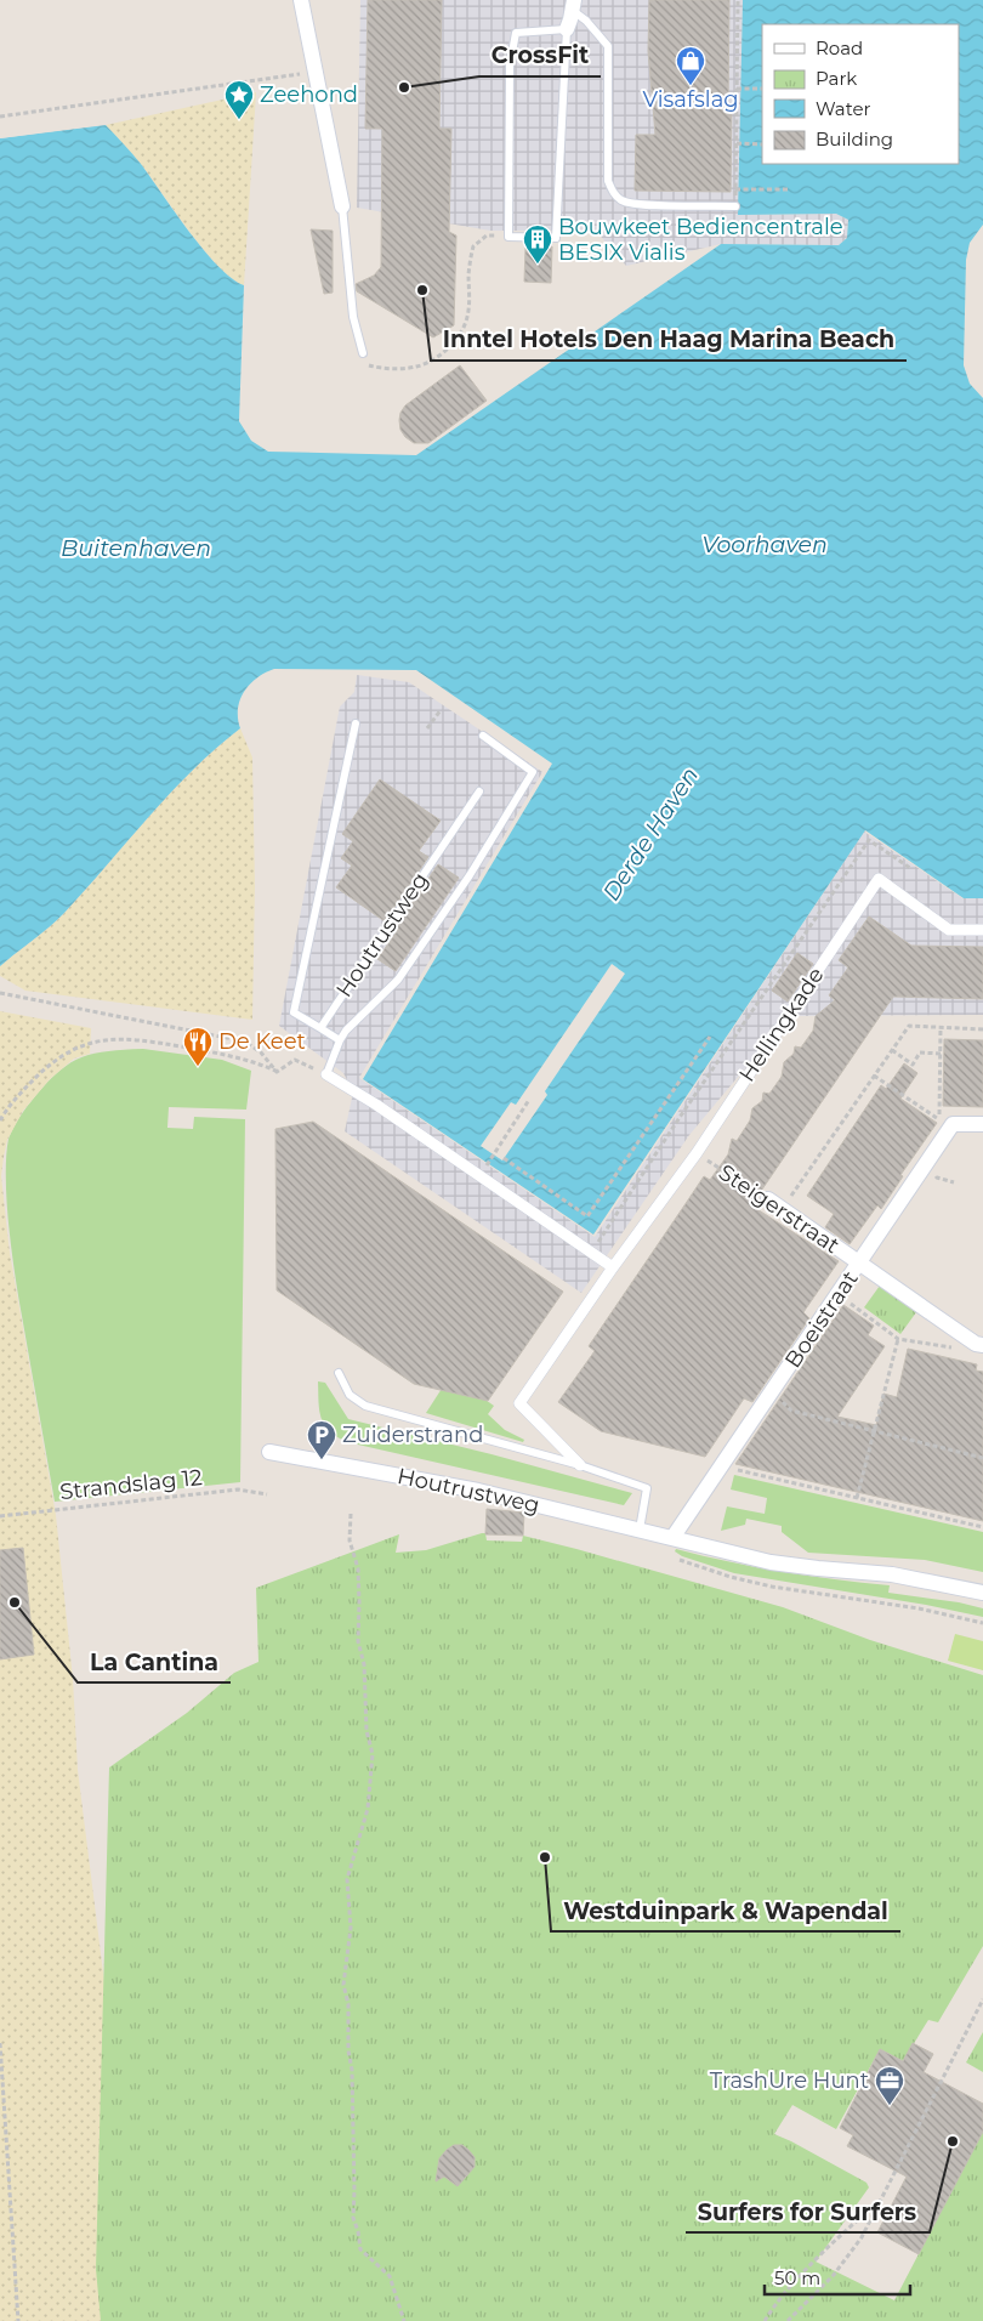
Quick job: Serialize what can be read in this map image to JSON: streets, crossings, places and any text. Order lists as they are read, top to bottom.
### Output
{
  "streets": {
    "street": [
      "Houtrustweg",
      "Hellingkade",
      "Steigerstraat",
      "Boeistraat"
    ],
    "path": ["Strandslag 12"]
  },
  "crossings": [
    ["Houtrustweg", "Boeistraat"],
    ["Hellingkade", "Steigerstraat"],
    ["Steigerstraat", "Boeistraat"]
  ],
  "water": ["Voorhaven", "Buitenhaven", "Derde Haven"],
  "places": {
    "shop": ["Visafslag"],
    "other": [
      "CrossFit",
      "Inntel Hotels Den Haag Marina Beach",
      "La Cantina",
      "Westduinpark & Wapendal",
      "Surfers for Surfers"
    ],
    "place": ["Zeehond"],
    "building": ["Bouwkeet Bediencentrale BESIX Vialis"],
    "restaurant": ["De Keet"],
    "parking": ["Zuiderstrand"],
    "office": ["TrashUre Hunt"]
  },
  "legend": [
    "Road",
    "Park",
    "Water",
    "Building"
  ],
  "scale_bar": "50 m"
}
